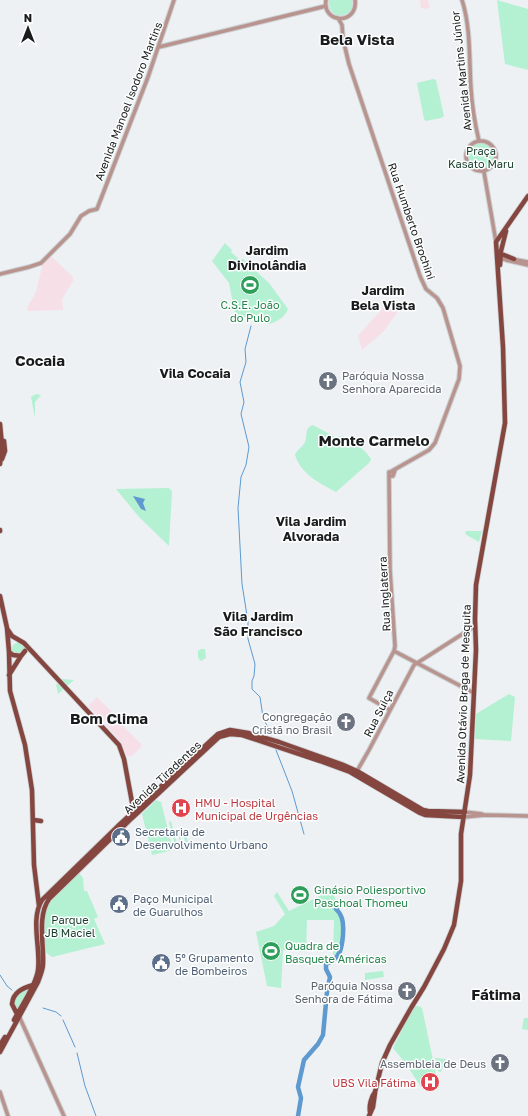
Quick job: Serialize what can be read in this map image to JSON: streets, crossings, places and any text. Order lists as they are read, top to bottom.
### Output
{
  "streets": {
    "main road": ["Avenida Otávio Braga de Mesquita", "Avenida Tiradentes"],
    "street": [
      "Avenida Martins Júnior",
      "Avenida Manoel Isodoro Martins",
      "Rua Humberto Brochini",
      "Rua Inglaterra",
      "Rua Suiça"
    ]
  },
  "crossings": [
    ["Rua Humberto Brochini", "Rua Inglaterra"],
    ["Rua Inglaterra", "Rua Suiça"],
    ["Avenida Otávio Braga de Mesquita", "Avenida Tiradentes"],
    ["Rua Suiça", "Avenida Tiradentes"]
  ],
  "districts": [
    "Bela Vista",
    "Jardim Divinolândia",
    "Jardim Bela Vista",
    "Cocaia",
    "Vila Cocaia",
    "Monte Carmelo",
    "Vila Jardim Alvorada",
    "Vila Jardim São Francisco",
    "Bom Clima",
    "Fátima"
  ],
  "parks": ["Praça Kasato Maru", "Parque JB Maciel"],
  "places": {
    "sports": ["C.S.E. João do Pulo", "Ginásio Poliesportivo Paschoal Thomeu", "Quadra de Basquete Américas"],
    "church": [
      "Paróquia Nossa Senhora Aparecida",
      "Congregação Cristã no Brasil",
      "Paróquia Nossa Senhora de Fátima",
      "Assembleia de Deus"
    ],
    "hospital": ["HMU - Hospital Municipal de Urgências", "UBS Vila Fátima"],
    "public building": ["Secretaria de Desenvolvimento Urbano", "Paço Municipal de Guarulhos", "5º Grupamento de Bombeiros"]
  },
  "north": "top"
}
